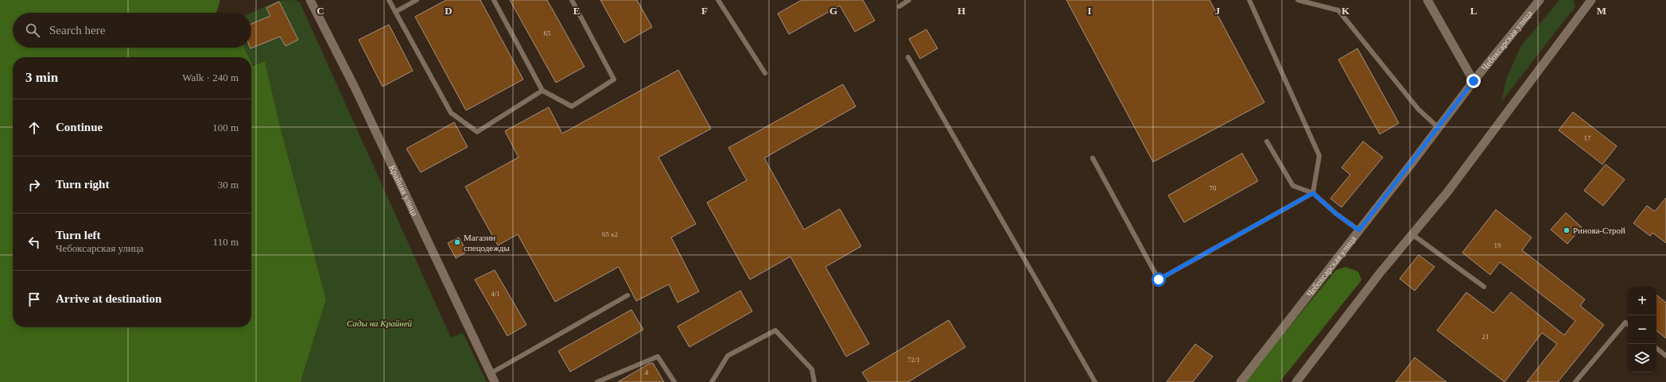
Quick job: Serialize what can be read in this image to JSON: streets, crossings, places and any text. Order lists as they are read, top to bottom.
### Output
{
  "streets": {
    "street": ["Чебоксарская улица", "Крайняя улица"]
  },
  "parks": ["Сады на Крайней"],
  "places": ["Ринова-Строй", "Магазин спецодежды"],
  "house_numbers": [
    "65",
    "17",
    "70",
    "65 к2",
    "19",
    "4/1",
    "21",
    "72/1",
    "4"
  ],
  "page": {
    "search": "Search here",
    "heading": ["3 min", "Walk · 240 m"],
    "list": [
      ["Continue", "100 m"],
      ["Turn right", "30 m"],
      ["Turn left", "Чебоксарская улица", "110 m"],
      "Arrive at destination"
    ],
    "map_buttons": ["+", "−"]
  },
  "grid": {
    "columns": [
      "C",
      "D",
      "E",
      "F",
      "G",
      "H",
      "I",
      "J",
      "K",
      "L",
      "M"
    ]
  }
}
